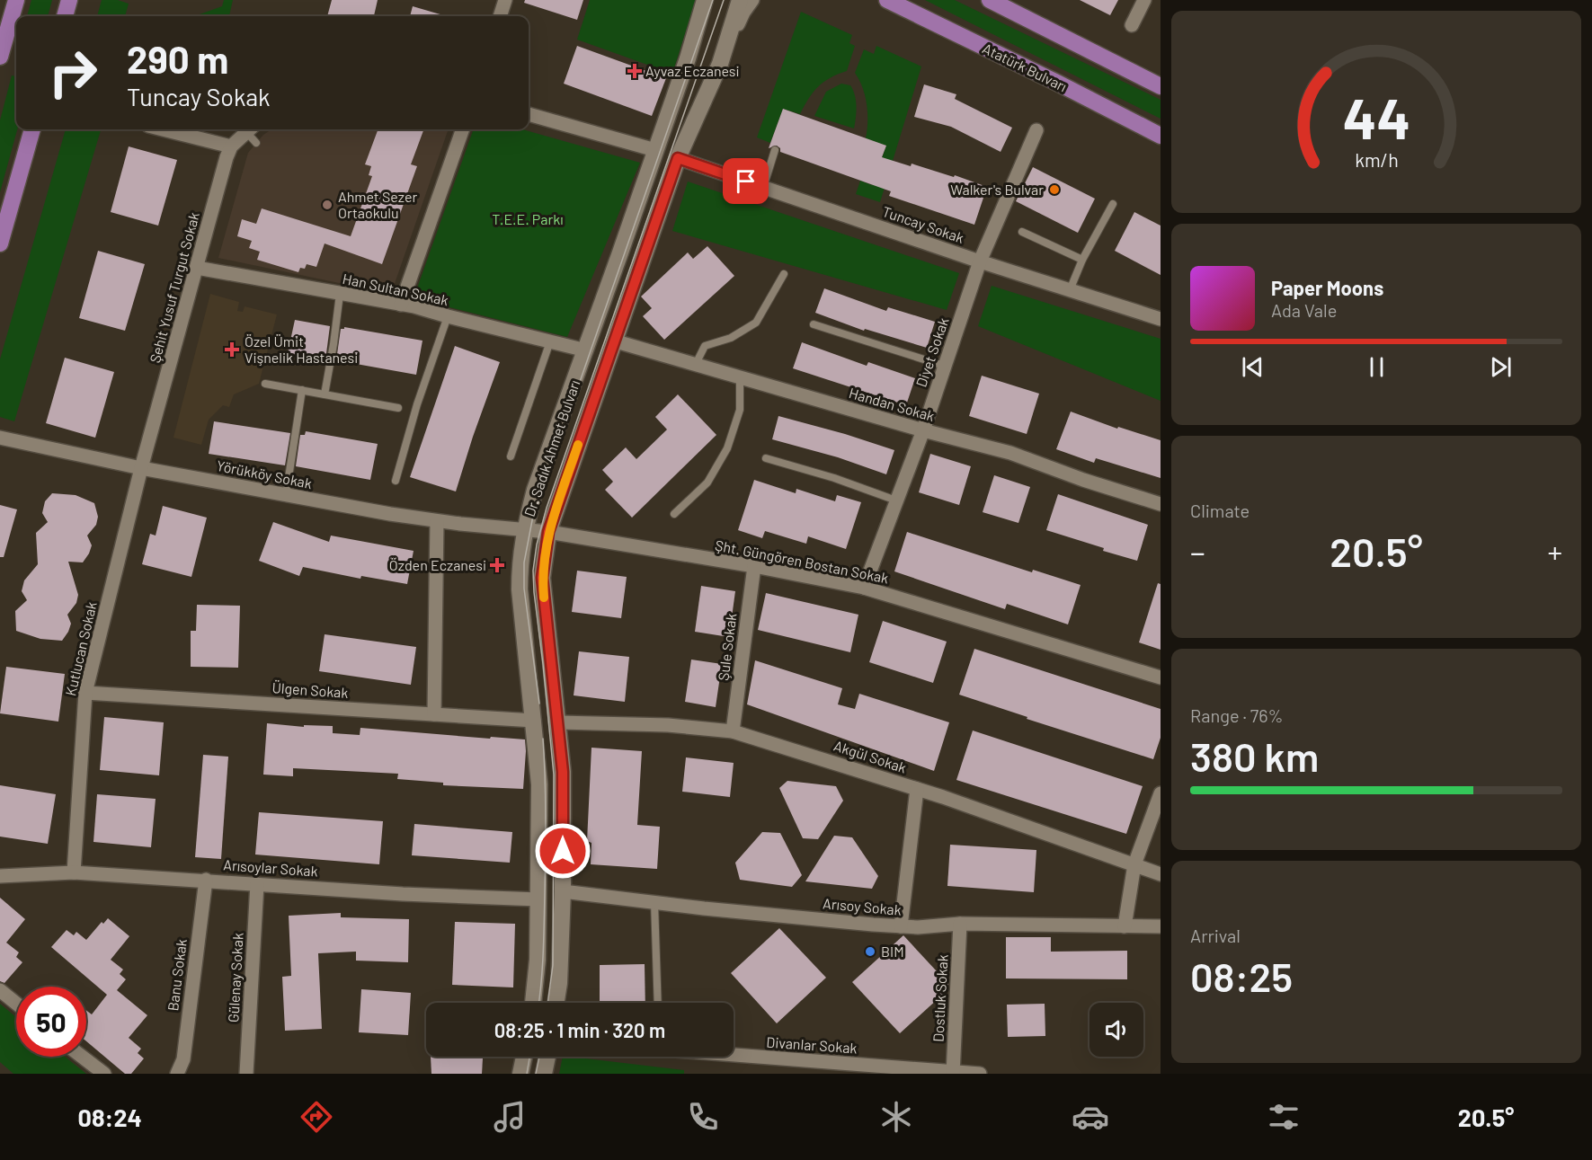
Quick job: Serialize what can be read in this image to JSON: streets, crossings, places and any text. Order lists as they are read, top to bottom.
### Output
{
  "streets": {
    "main road": ["Atatürk Bulvarı", "Dr. Sadık Ahmet Bulvarı"],
    "street": [
      "Tuncay Sokak",
      "Şehit Yusuf Turgut Sokak",
      "Han Sultan Sokak",
      "Diyet Sokak",
      "Handan Sokak",
      "Yörükköy Sokak",
      "Şht. Güngören Bostan Sokak",
      "Şule Sokak",
      "Kutlucan Sokak",
      "Ülgen Sokak",
      "Akgül Sokak",
      "Arısoylar Sokak",
      "Arısoy Sokak",
      "Banu Sokak",
      "Gülenay Sokak",
      "Dostluk Sokak",
      "Divanlar Sokak"
    ]
  },
  "crossings": [
    ["Tuncay Sokak", "Diyet Sokak"],
    ["Tuncay Sokak", "Dr. Sadık Ahmet Bulvarı"],
    ["Şehit Yusuf Turgut Sokak", "Han Sultan Sokak"],
    ["Şehit Yusuf Turgut Sokak", "Yörükköy Sokak"],
    ["Şehit Yusuf Turgut Sokak", "Kutlucan Sokak"],
    ["Han Sultan Sokak", "Dr. Sadık Ahmet Bulvarı"],
    ["Diyet Sokak", "Handan Sokak"],
    ["Diyet Sokak", "Şht. Güngören Bostan Sokak"],
    ["Handan Sokak", "Dr. Sadık Ahmet Bulvarı"],
    ["Dr. Sadık Ahmet Bulvarı", "Yörükköy Sokak"],
    ["Dr. Sadık Ahmet Bulvarı", "Şht. Güngören Bostan Sokak"],
    ["Dr. Sadık Ahmet Bulvarı", "Ülgen Sokak"],
    ["Dr. Sadık Ahmet Bulvarı", "Akgül Sokak"],
    ["Dr. Sadık Ahmet Bulvarı", "Arısoylar Sokak"],
    ["Dr. Sadık Ahmet Bulvarı", "Arısoy Sokak"],
    ["Yörükköy Sokak", "Şht. Güngören Bostan Sokak"],
    ["Yörükköy Sokak", "Kutlucan Sokak"],
    ["Şht. Güngören Bostan Sokak", "Şule Sokak"],
    ["Şule Sokak", "Akgül Sokak"],
    ["Kutlucan Sokak", "Ülgen Sokak"],
    ["Kutlucan Sokak", "Arısoylar Sokak"],
    ["Arısoylar Sokak", "Banu Sokak"],
    ["Arısoylar Sokak", "Gülenay Sokak"],
    ["Arısoy Sokak", "Dostluk Sokak"],
    ["Dostluk Sokak", "Divanlar Sokak"]
  ],
  "parks": ["T.E.E. Parkı"],
  "places": {
    "health": ["Ayvaz Eczanesi", "Özel Ümit Vişnelik Hastanesi", "Özden Eczanesi"],
    "other": ["Walker's Bulvar", "Ahmet Sezer Ortaokulu", "BIM"]
  },
  "page": {
    "turn": ["290 m", "Tuncay Sokak"],
    "song": ["Paper Moons", "Ada Vale"],
    "tile": [
      "Climate",
      ["Range · 76%", "380 km"],
      ["Arrival", "08:25"]
    ],
    "heat": ["−", "20.5°", "+"],
    "limit": "50",
    "trip": "08:25 · 1 min · 320 m",
    "tabs": ["08:24", "20.5°"],
    "gauge": ["44", "km/h"]
  }
}
